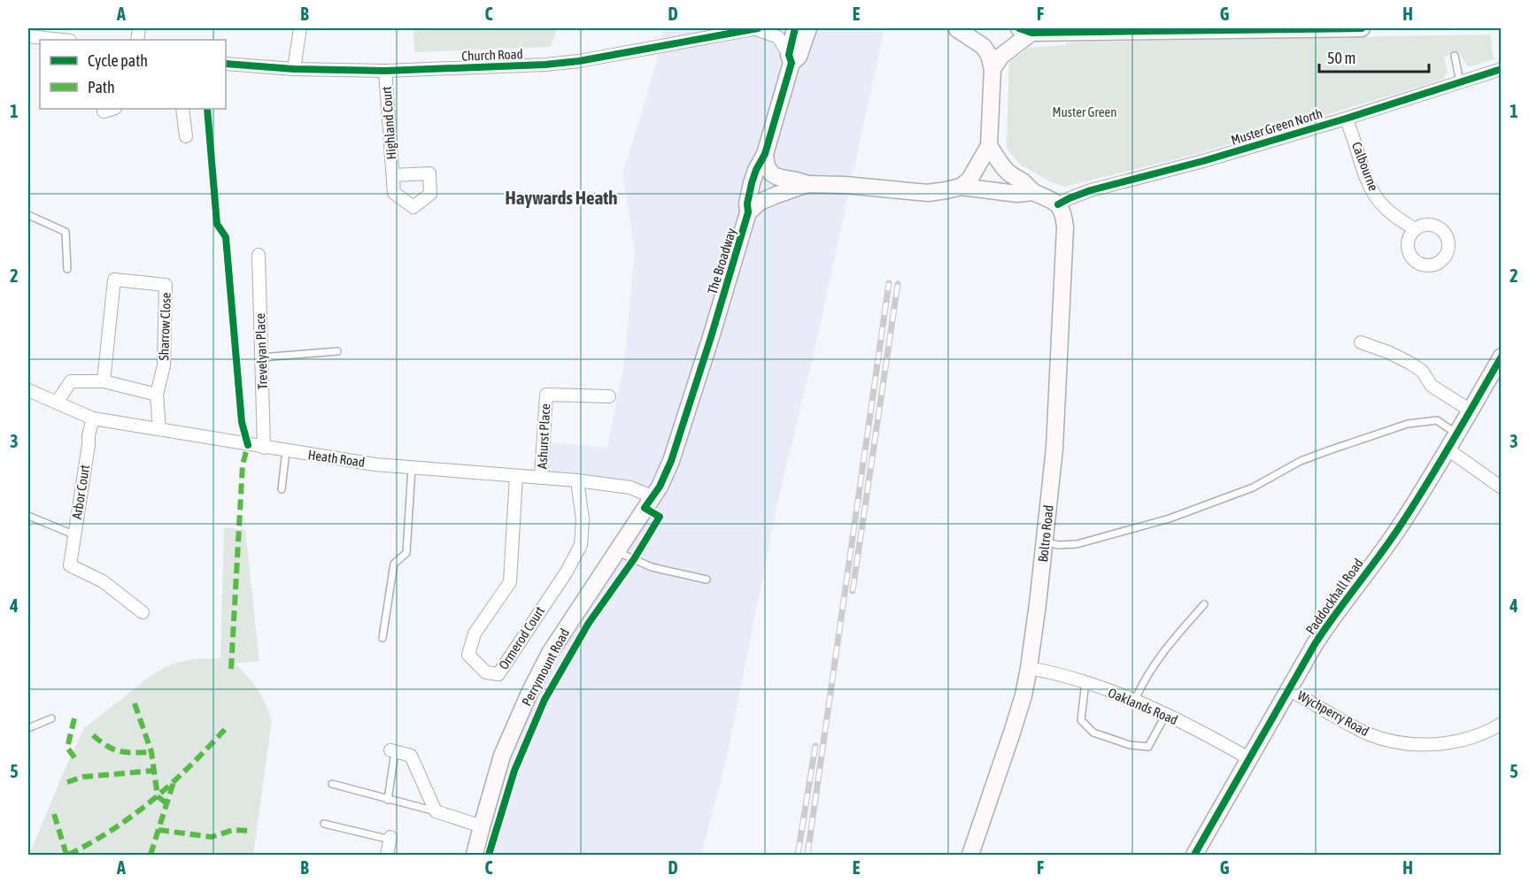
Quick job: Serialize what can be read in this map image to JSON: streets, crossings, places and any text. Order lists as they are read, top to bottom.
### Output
{
  "streets": {
    "main road": [
      "The Broadway",
      "Boltro Road",
      "Paddockhall Road",
      "Perrymount Road"
    ],
    "street": [
      "Church Road",
      "Highland Court",
      "Muster Green North",
      "Calbourne",
      "Sharrow Close",
      "Trevelyan Place",
      "Ashurst Place",
      "Heath Road",
      "Arbor Court",
      "Ormerod Court",
      "Oaklands Road",
      "Wychperry Road"
    ]
  },
  "crossings": [
    ["Church Road", "Highland Court"],
    ["Church Road", "The Broadway"],
    ["Muster Green North", "Calbourne"],
    ["Muster Green North", "Boltro Road"],
    ["The Broadway", "Heath Road"],
    ["The Broadway", "Perrymount Road"],
    ["Sharrow Close", "Heath Road"],
    ["Trevelyan Place", "Heath Road"],
    ["Ashurst Place", "Heath Road"],
    ["Heath Road", "Arbor Court"],
    ["Heath Road", "Ormerod Court"],
    ["Heath Road", "Perrymount Road"],
    ["Boltro Road", "Oaklands Road"],
    ["Paddockhall Road", "Oaklands Road"],
    ["Paddockhall Road", "Wychperry Road"]
  ],
  "districts": ["Haywards Heath"],
  "parks": ["Muster Green"],
  "legend": ["Cycle path", "Path"],
  "scale_bar": "50 m",
  "grid": {
    "columns": [
      "A",
      "B",
      "C",
      "D",
      "E",
      "F",
      "G",
      "H"
    ],
    "rows": [
      "1",
      "2",
      "3",
      "4",
      "5"
    ]
  }
}
